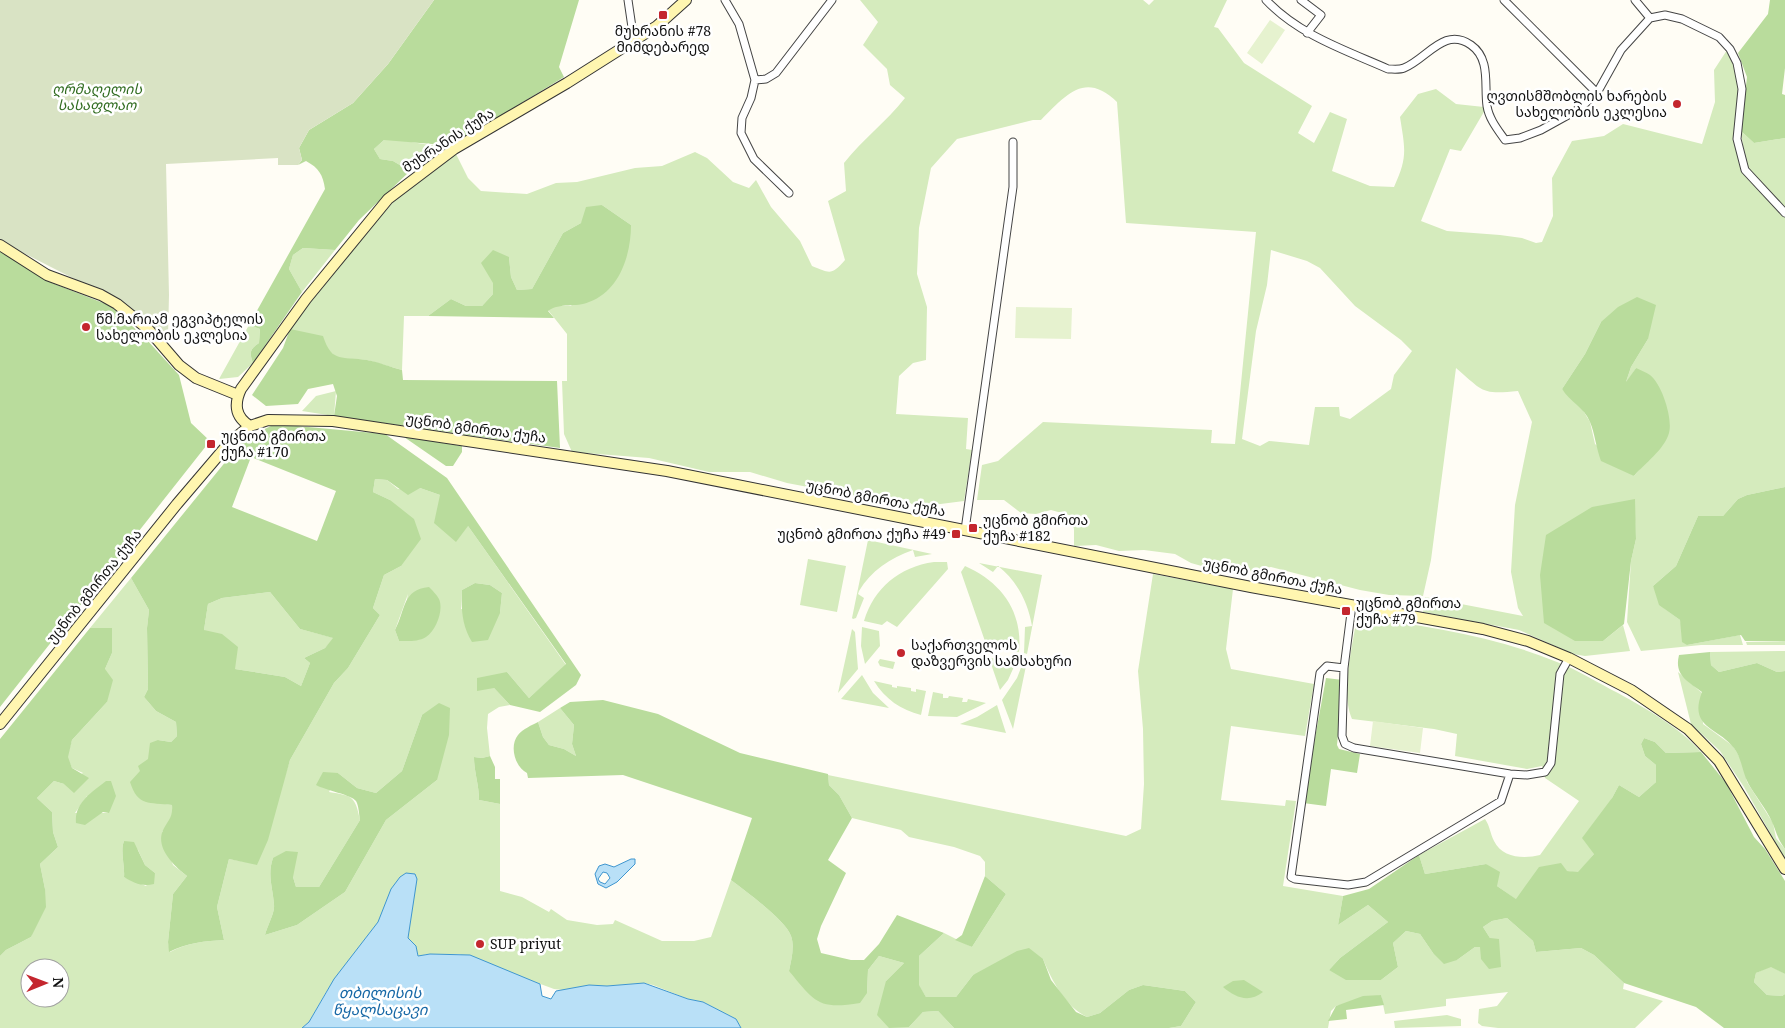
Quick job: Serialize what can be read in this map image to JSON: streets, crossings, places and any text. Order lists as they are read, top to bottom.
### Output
{
  "streets": {
    "main road": ["მუხრანის ქუჩა", "უცნობ გმირთა ქუჩა"]
  },
  "water": ["თბილისის წყალსაცავი"],
  "parks": ["ღრმაღელის სასაფლაო"],
  "places": {
    "transit": [
      "მუხრანის #78 მიმდებარედ",
      "უცნობ გმირთა ქუჩა #170",
      "უცნობ გმირთა ქუჩა #182",
      "უცნობ გმირთა ქუჩა #49",
      "უცნობ გმირთა ქუჩა #79"
    ],
    "other": [
      "ღვთისმშობლის ხარების სახელობის ეკლესია",
      "წმ.მარიამ ეგვიპტელის სახელობის ეკლესია",
      "საქართველოს დაზვერვის სამსახური",
      "SUP priyut"
    ]
  },
  "north": "right"
}
